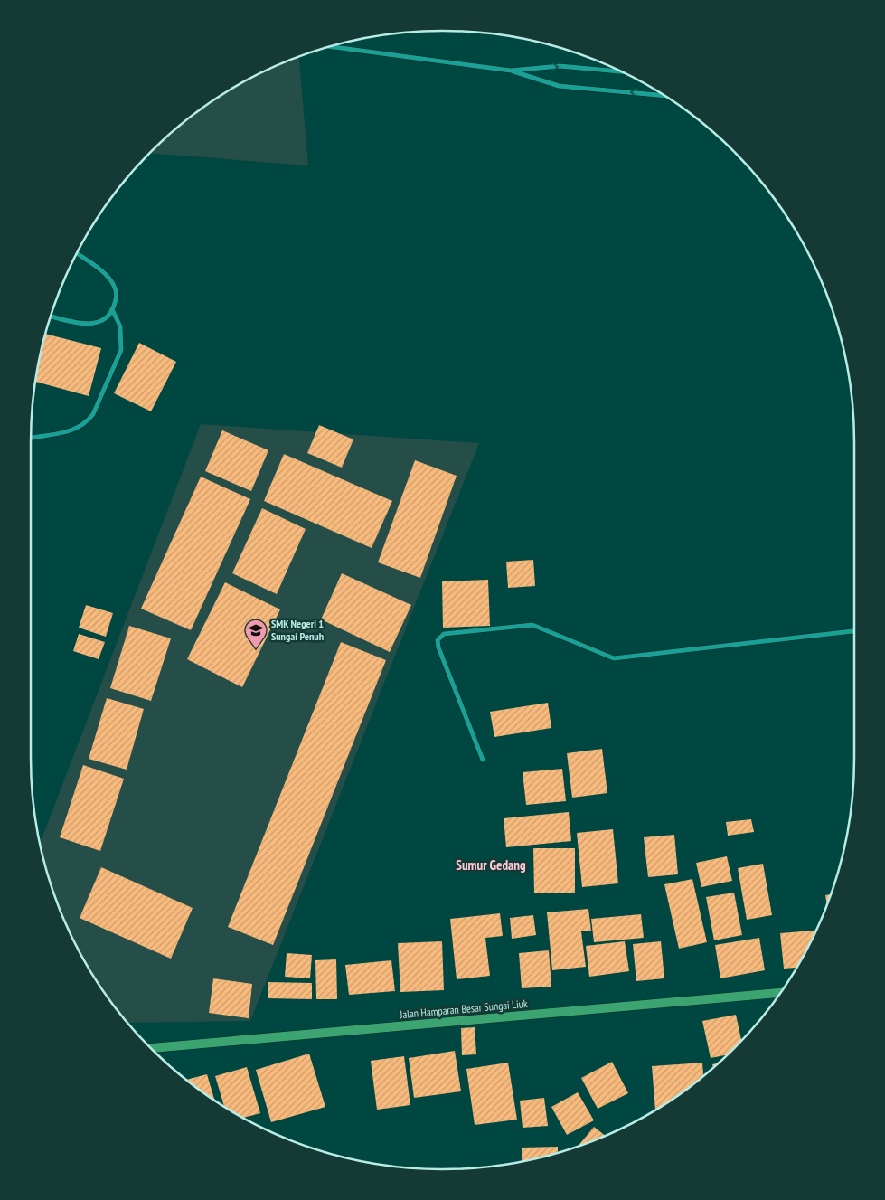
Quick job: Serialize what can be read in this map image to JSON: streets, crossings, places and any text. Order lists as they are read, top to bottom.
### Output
{
  "streets": {
    "street": ["Jalan Hamparan Besar Sungai Liuk"]
  },
  "districts": ["Sumur Gedang"],
  "places": {
    "school or university": ["SMK Negeri 1 Sungai Penuh"]
  }
}
